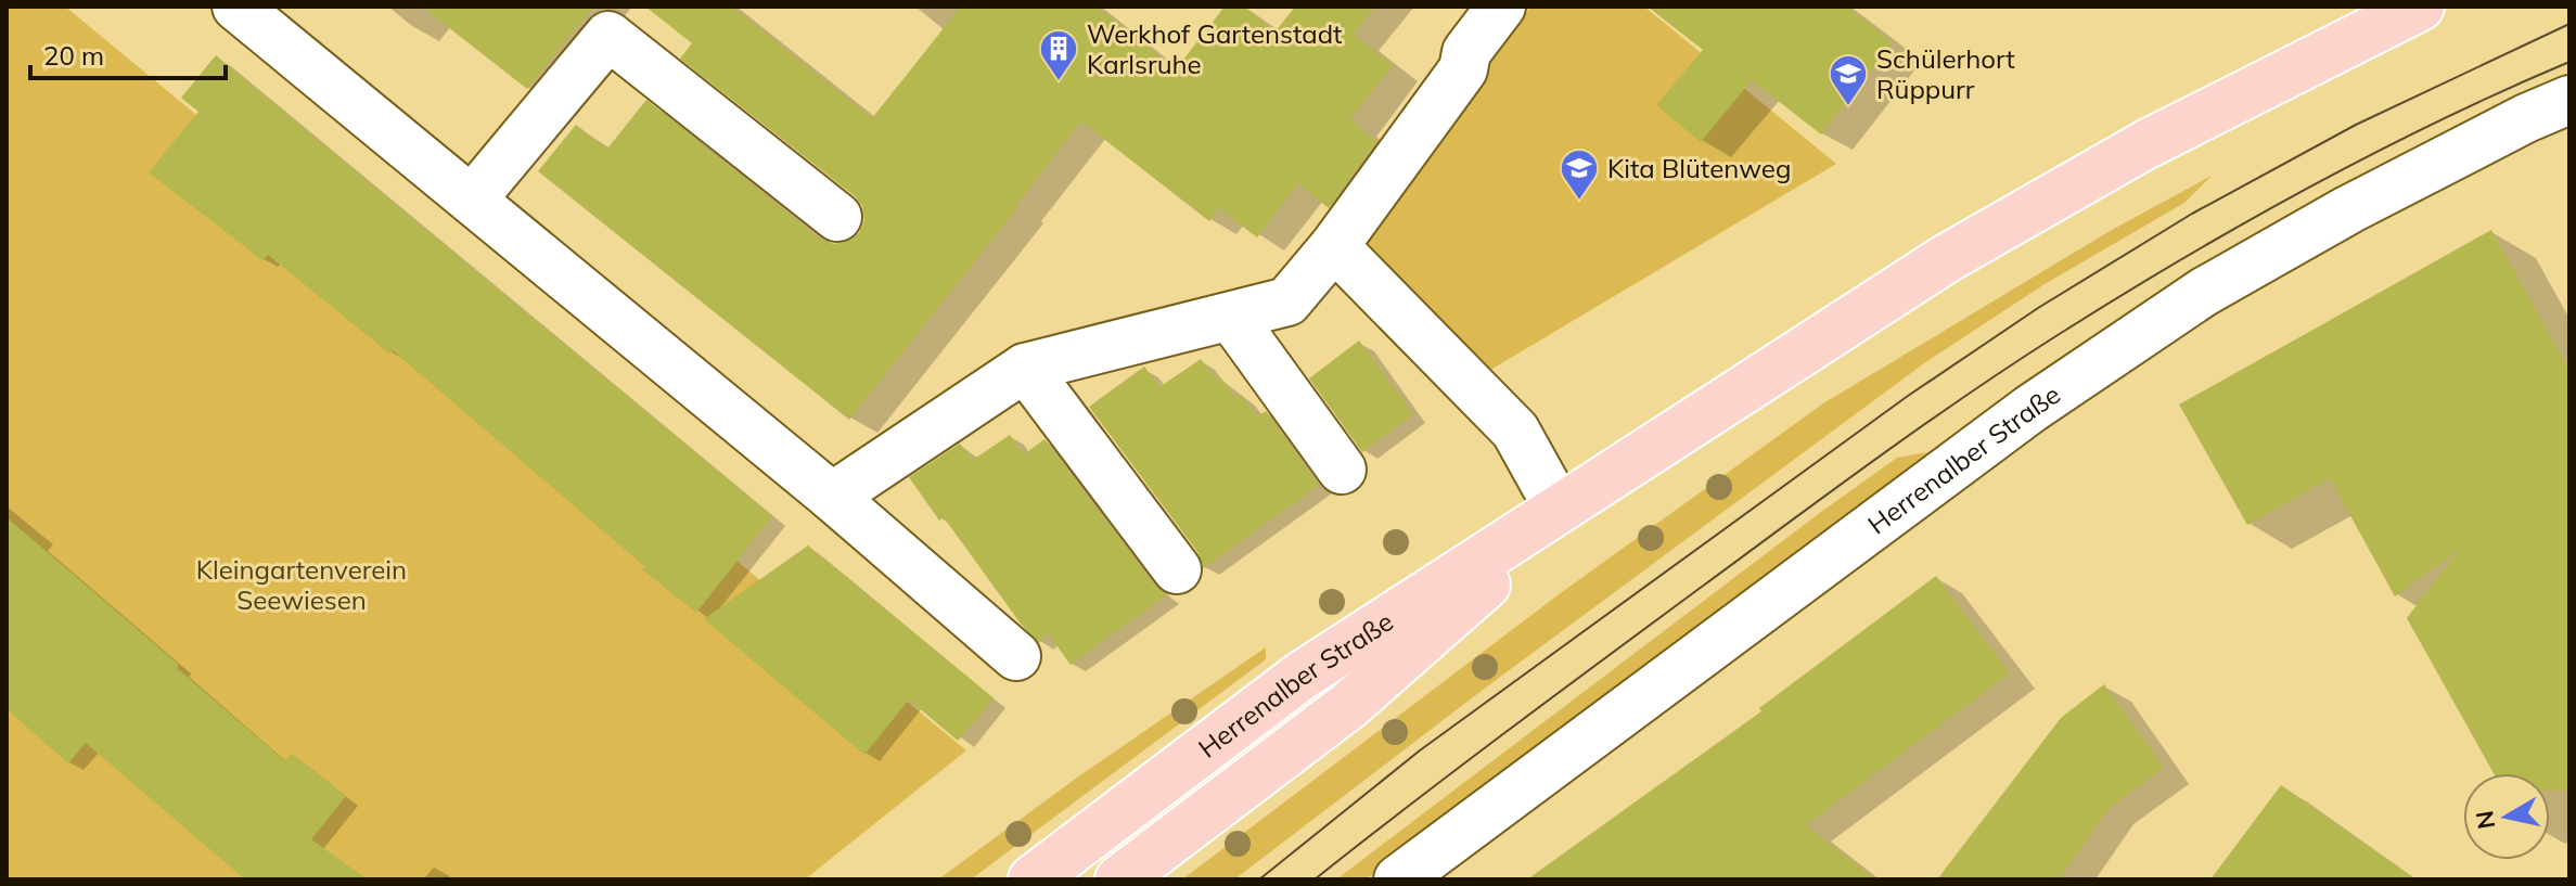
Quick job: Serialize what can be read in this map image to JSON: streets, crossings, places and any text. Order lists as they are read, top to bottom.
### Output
{
  "streets": {
    "main road": ["Herrenalber Straße"]
  },
  "parks": ["Kleingartenverein Seewiesen"],
  "places": {
    "building": ["Werkhof Gartenstadt Karlsruhe"],
    "school or university": ["Schülerhort Rüppurr", "Kita Blütenweg"]
  },
  "scale_bar": "20 m",
  "north": "left"
}
